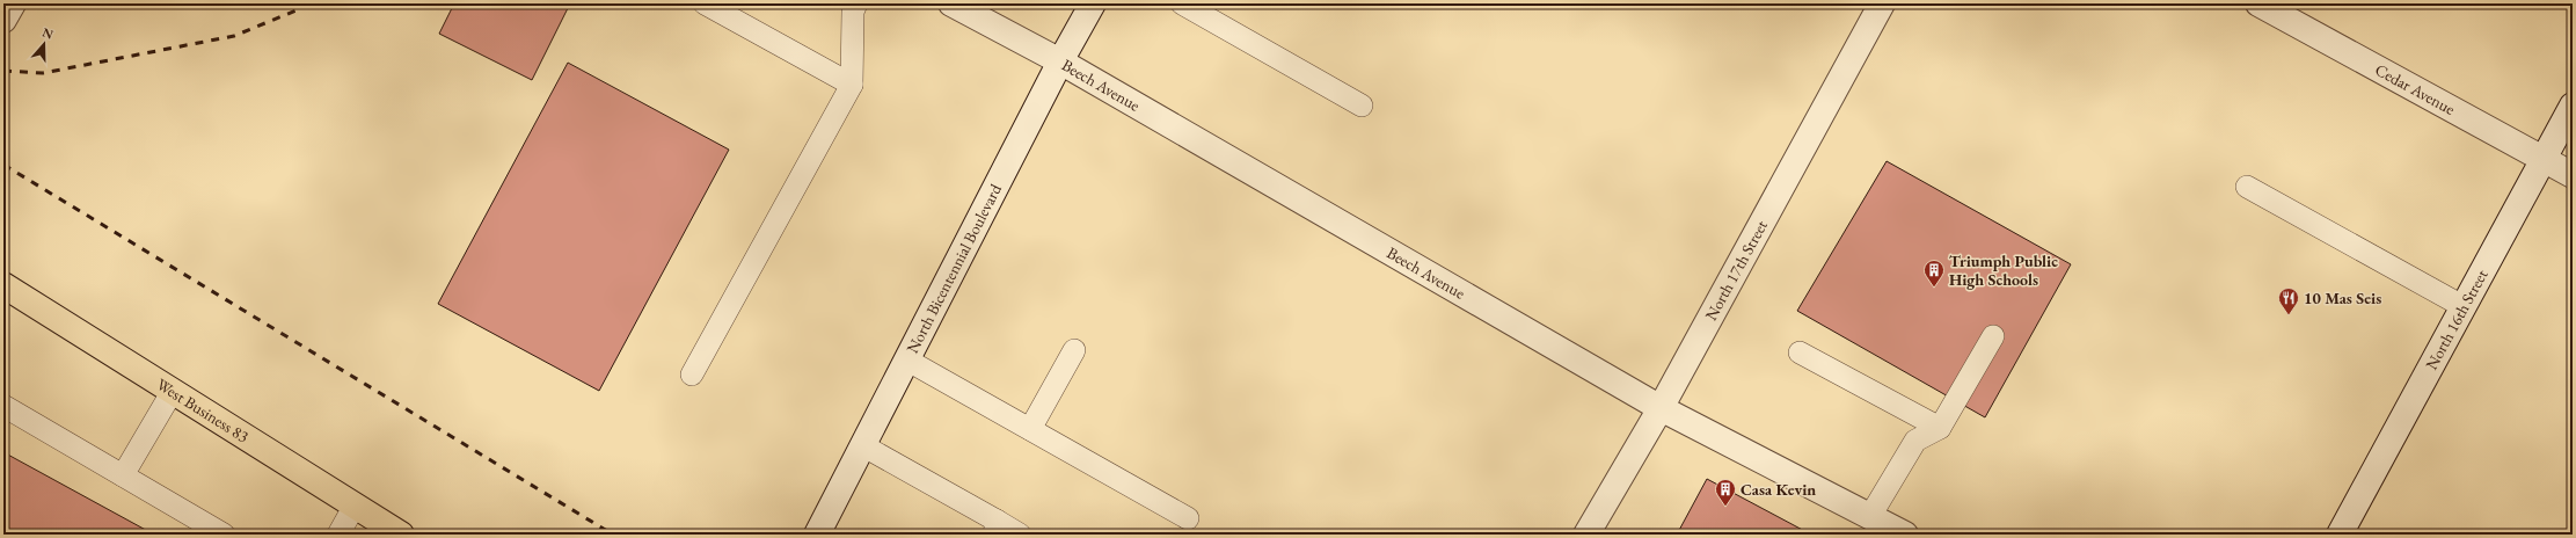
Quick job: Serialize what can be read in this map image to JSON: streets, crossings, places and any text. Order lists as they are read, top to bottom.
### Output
{
  "streets": {
    "main road": ["West Business 83"],
    "street": [
      "Beech Avenue",
      "Cedar Avenue",
      "North Bicentennial Boulevard",
      "North 17th Street",
      "North 16th Street"
    ]
  },
  "crossings": [
    ["Beech Avenue", "North Bicentennial Boulevard"],
    ["Beech Avenue", "North 17th Street"],
    ["Cedar Avenue", "North 16th Street"]
  ],
  "places": {
    "building": ["Triumph Public High Schools", "Casa Kevin"],
    "restaurant": ["10 Mas Seis"]
  },
  "north": "top"
}
